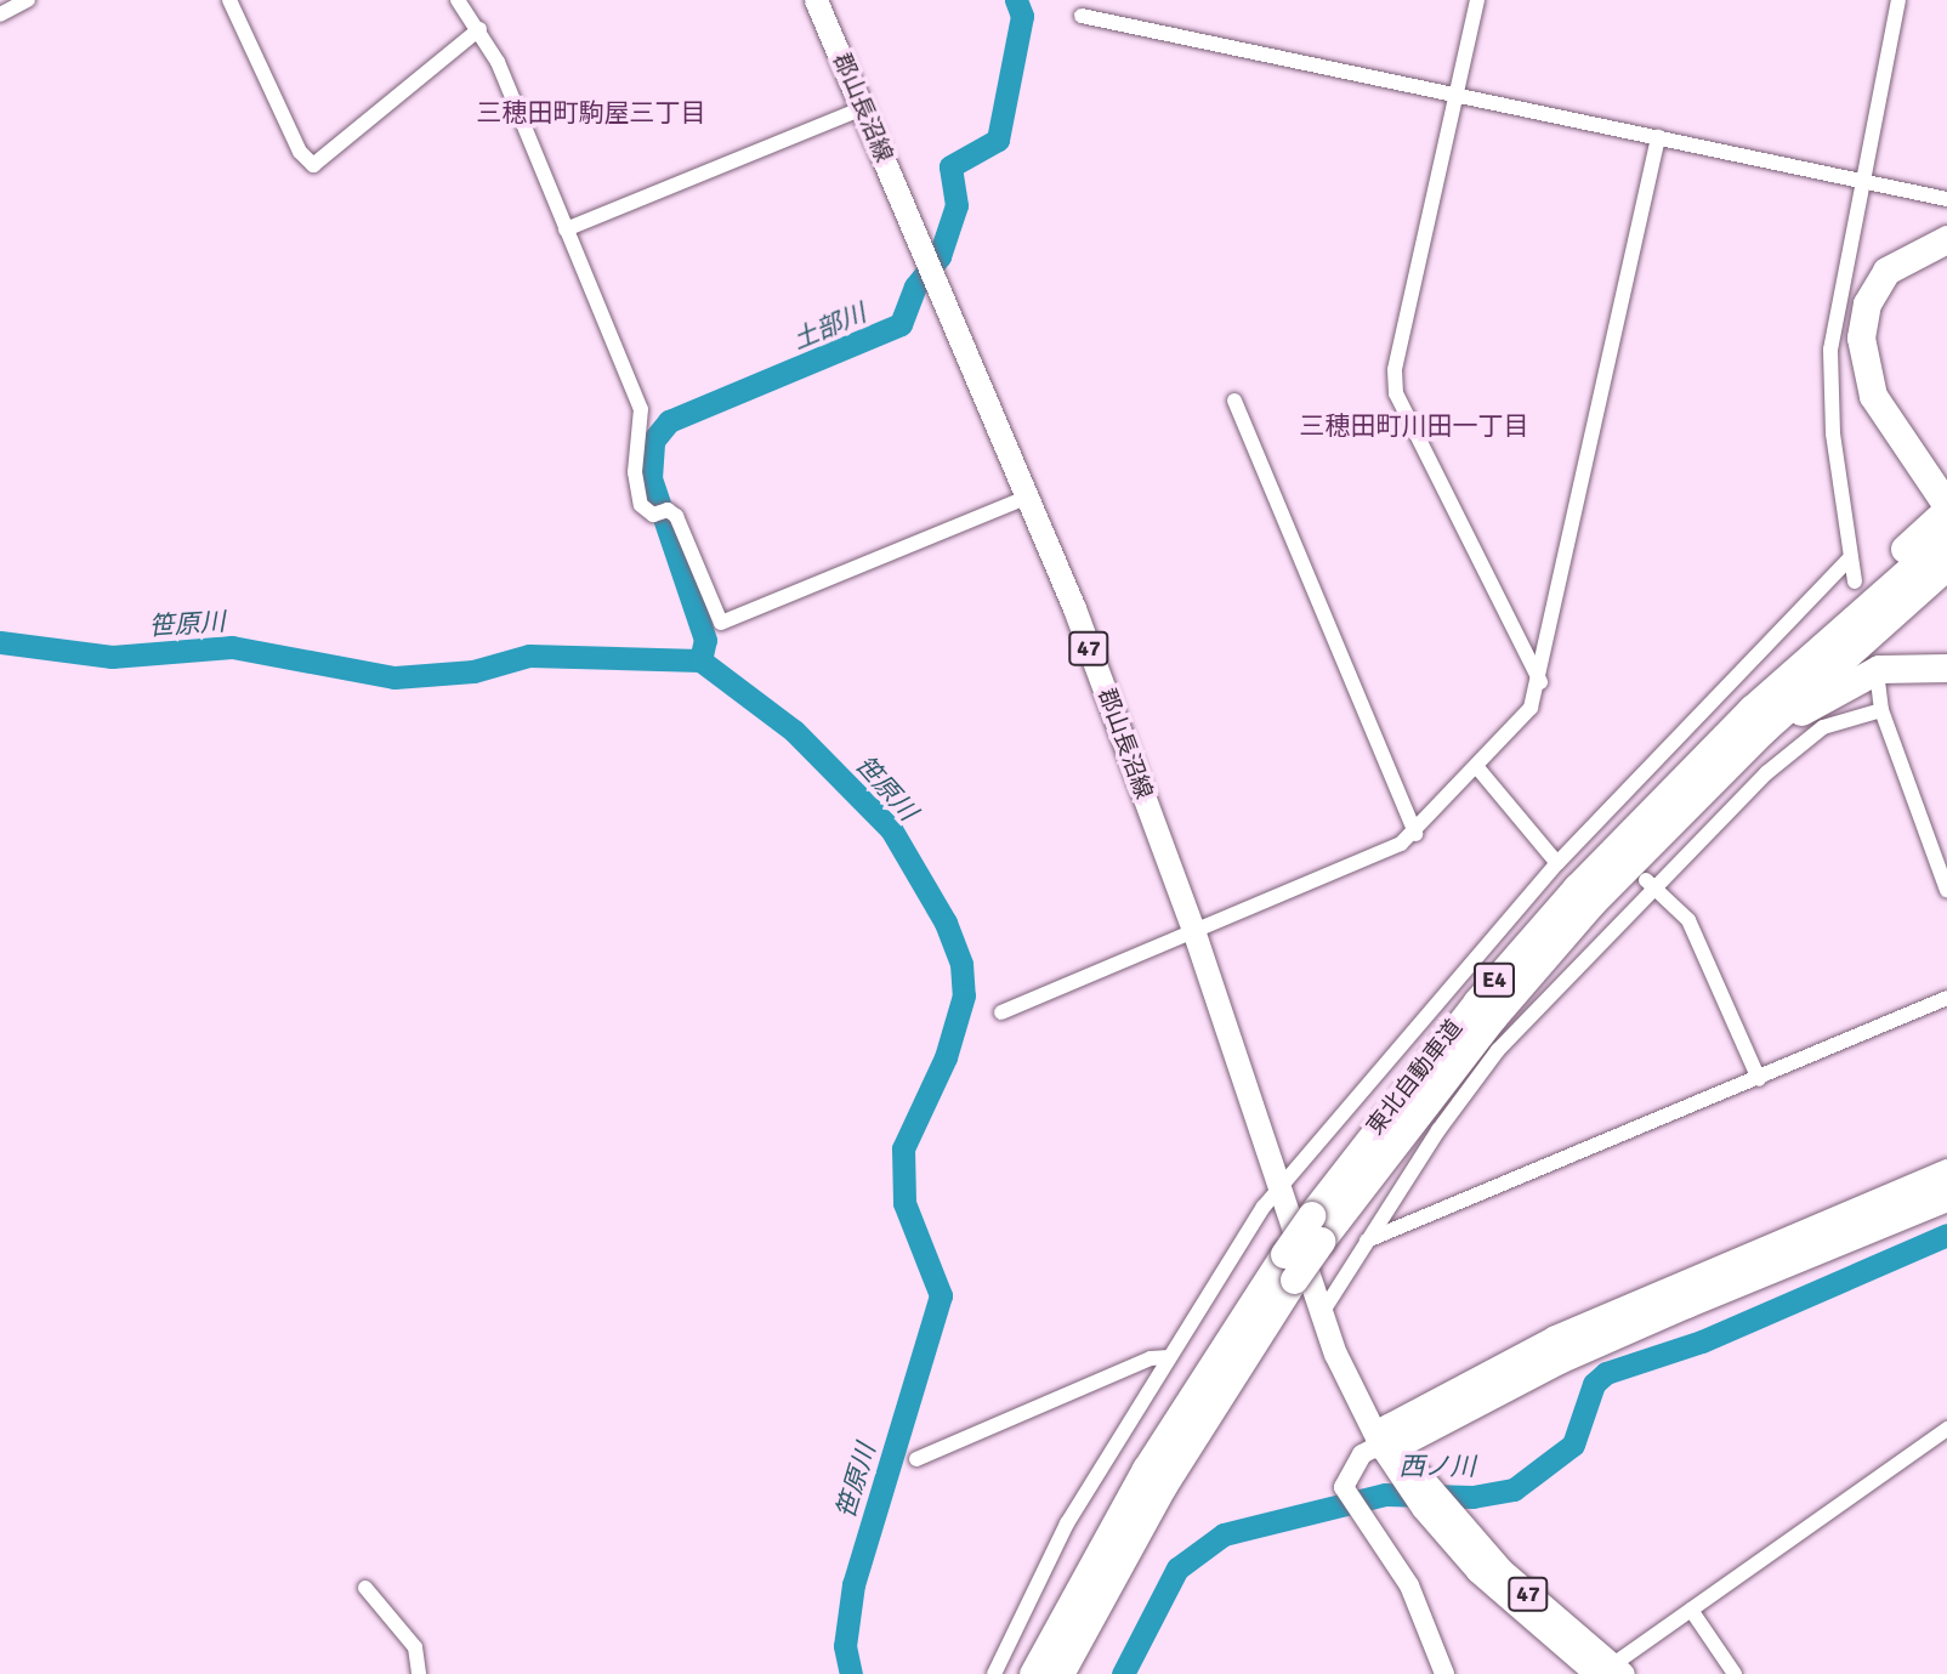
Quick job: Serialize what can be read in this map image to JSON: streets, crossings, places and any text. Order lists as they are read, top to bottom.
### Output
{
  "streets": {
    "highway": ["E4", "東北自動車道"],
    "main road": ["郡山長沼線", "47"]
  },
  "districts": ["三穂田町駒屋三丁目", "三穂田町川田一丁目"],
  "water": ["土部川", "笹原川", "西ノ川"]
}
